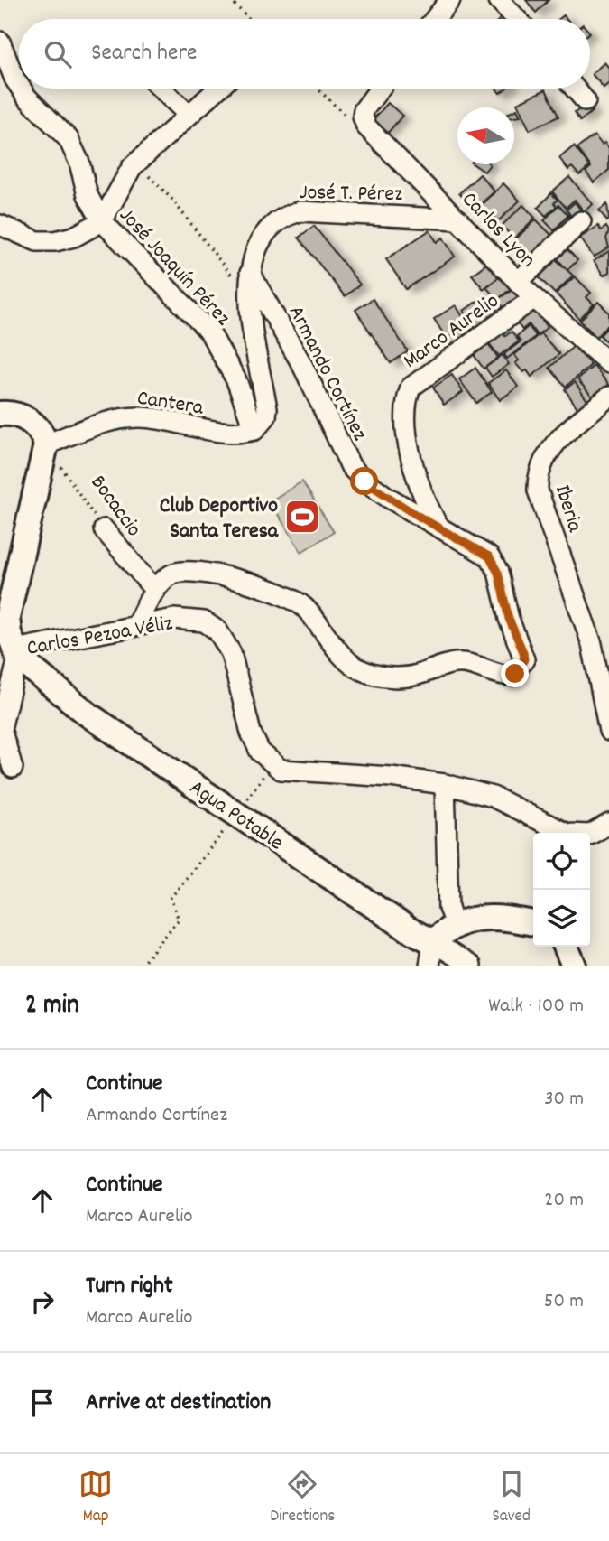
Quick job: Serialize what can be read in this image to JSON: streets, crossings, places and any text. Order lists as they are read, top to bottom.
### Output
{
  "streets": {
    "main road": ["Carlos Pezoa Véliz", "Agua Potable"],
    "street": [
      "José T. Pérez",
      "Carlos Lyon",
      "José Joaquín Pérez",
      "Marco Aurelio",
      "Armando Cortínez",
      "Cantera",
      "Bocaccio",
      "Iberia"
    ]
  },
  "crossings": [
    ["José T. Pérez", "Carlos Lyon"],
    ["José T. Pérez", "José Joaquín Pérez"],
    ["José T. Pérez", "Armando Cortínez"],
    ["José T. Pérez", "Cantera"],
    ["Carlos Lyon", "Marco Aurelio"],
    ["José Joaquín Pérez", "Cantera"],
    ["Marco Aurelio", "Armando Cortínez"],
    ["Cantera", "Bocaccio"],
    ["Cantera", "Carlos Pezoa Véliz"],
    ["Bocaccio", "Carlos Pezoa Véliz"],
    ["Carlos Pezoa Véliz", "Agua Potable"]
  ],
  "places": {
    "sports": ["Club Deportivo Santa Teresa"]
  },
  "north": "left",
  "page": {
    "search": "Search here",
    "heading": ["2 min", "Walk · 100 m"],
    "list": [
      ["Continue", "Armando Cortínez", "30 m"],
      ["Continue", "Marco Aurelio", "20 m"],
      ["Turn right", "Marco Aurelio", "50 m"],
      "Arrive at destination"
    ],
    "nav": ["Map", "Directions", "Saved"]
  }
}
